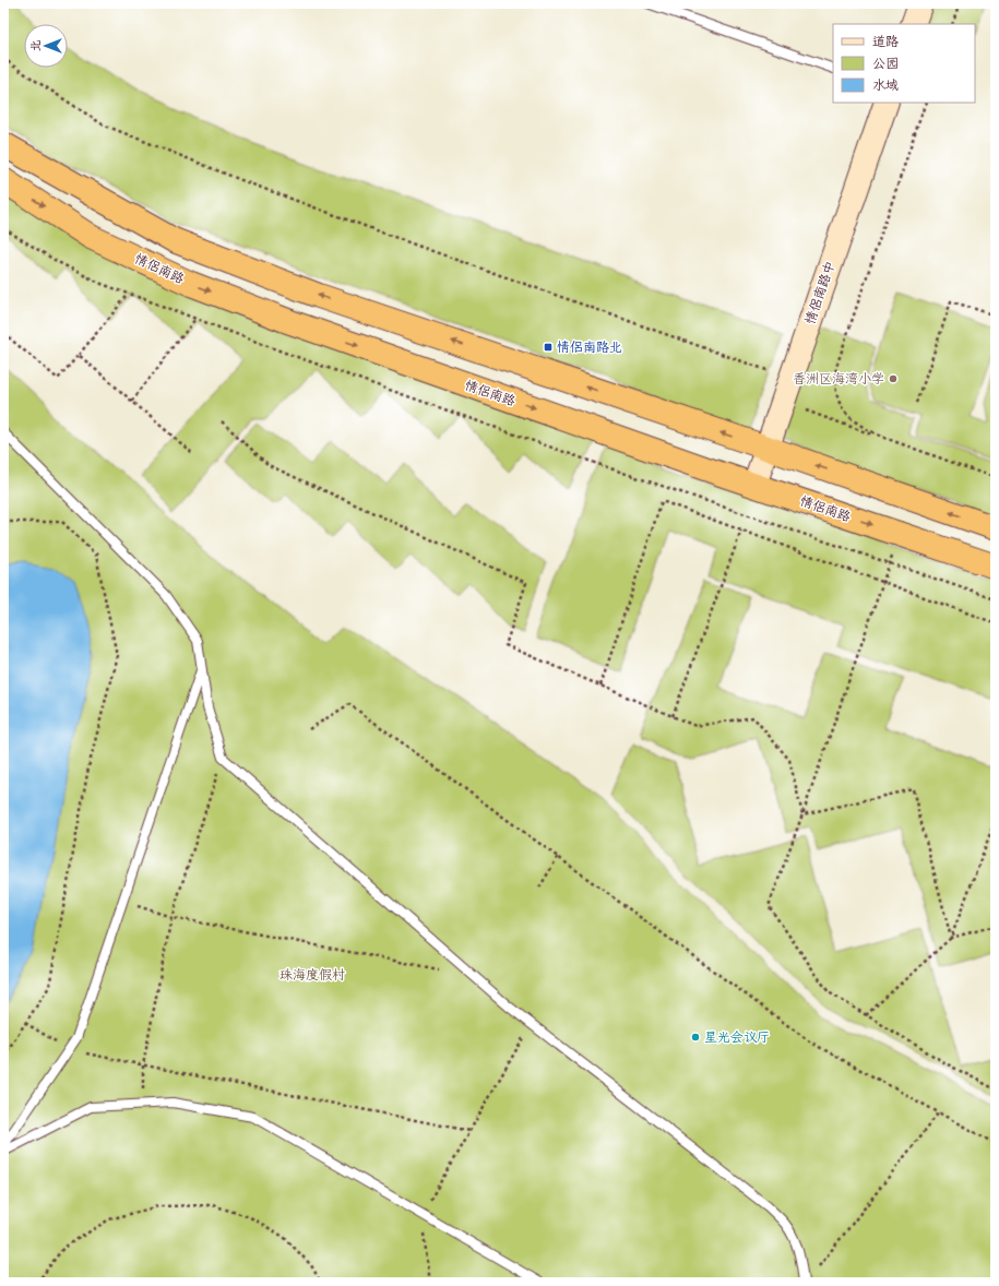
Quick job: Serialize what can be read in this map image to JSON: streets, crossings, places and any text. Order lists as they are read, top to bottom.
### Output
{
  "streets": {
    "highway": ["情侣南路"],
    "street": ["情侣南路中"]
  },
  "crossings": [
    ["情侣南路", "情侣南路中"]
  ],
  "parks": ["珠海度假村"],
  "places": {
    "transit": ["情侣南路北"],
    "other": ["香洲区海湾小学", "星光会议厅"]
  },
  "legend": ["道路", "公园", "水域"],
  "north": "left"
}
